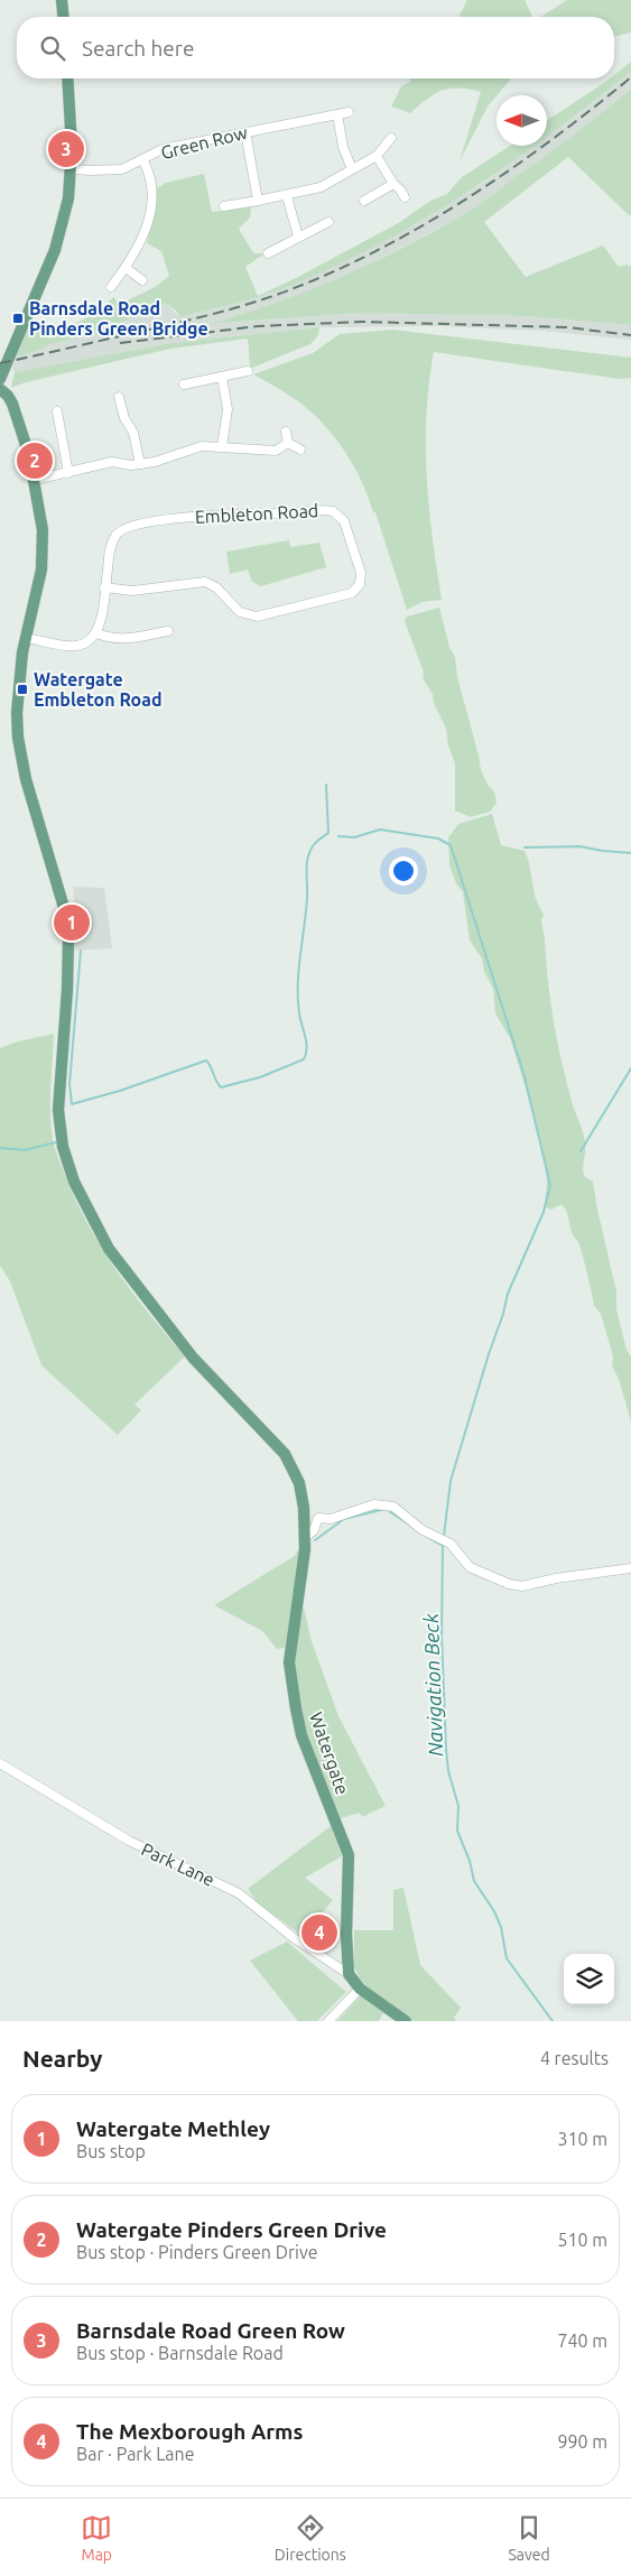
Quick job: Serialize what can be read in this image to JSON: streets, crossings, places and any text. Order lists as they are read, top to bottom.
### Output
{
  "streets": {
    "main road": ["Watergate"],
    "street": ["Green Row", "Embleton Road", "Park Lane"]
  },
  "crossings": [
    ["Watergate", "Park Lane"]
  ],
  "water": ["Navigation Beck"],
  "places": {
    "transit": ["Barnsdale Road Pinders Green Bridge", "Watergate Embleton Road"]
  },
  "north": "left",
  "page": {
    "search": "Search here",
    "pins": [
      "3",
      "2",
      "1",
      "4"
    ],
    "heading": ["Nearby", "4 results"],
    "list": [
      {
        "mark": "1",
        "name": "Watergate Methley",
        "note": "Bus stop",
        "value": "310 m"
      },
      {
        "mark": "2",
        "name": "Watergate Pinders Green Drive",
        "note": "Bus stop · Pinders Green Drive",
        "value": "510 m"
      },
      {
        "mark": "3",
        "name": "Barnsdale Road Green Row",
        "note": "Bus stop · Barnsdale Road",
        "value": "740 m"
      },
      {
        "mark": "4",
        "name": "The Mexborough Arms",
        "note": "Bar · Park Lane",
        "value": "990 m"
      }
    ],
    "nav": ["Map", "Directions", "Saved"]
  }
}
